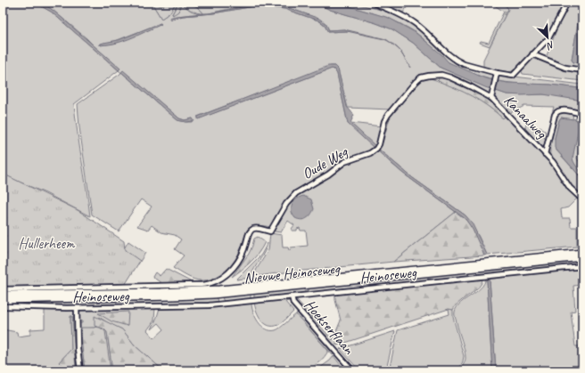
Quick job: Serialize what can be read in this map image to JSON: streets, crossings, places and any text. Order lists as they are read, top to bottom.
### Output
{
  "streets": {
    "highway": ["Nieuwe Heinoseweg"],
    "street": [
      "Kanaalweg",
      "Oude Weg",
      "Heinoseweg",
      "Hoekserflaan"
    ]
  },
  "crossings": [
    ["Kanaalweg", "Oude Weg"],
    ["Oude Weg", "Heinoseweg"],
    ["Heinoseweg", "Hoekserflaan"]
  ],
  "parks": ["Hullerheem"],
  "north": "bottom right"
}
